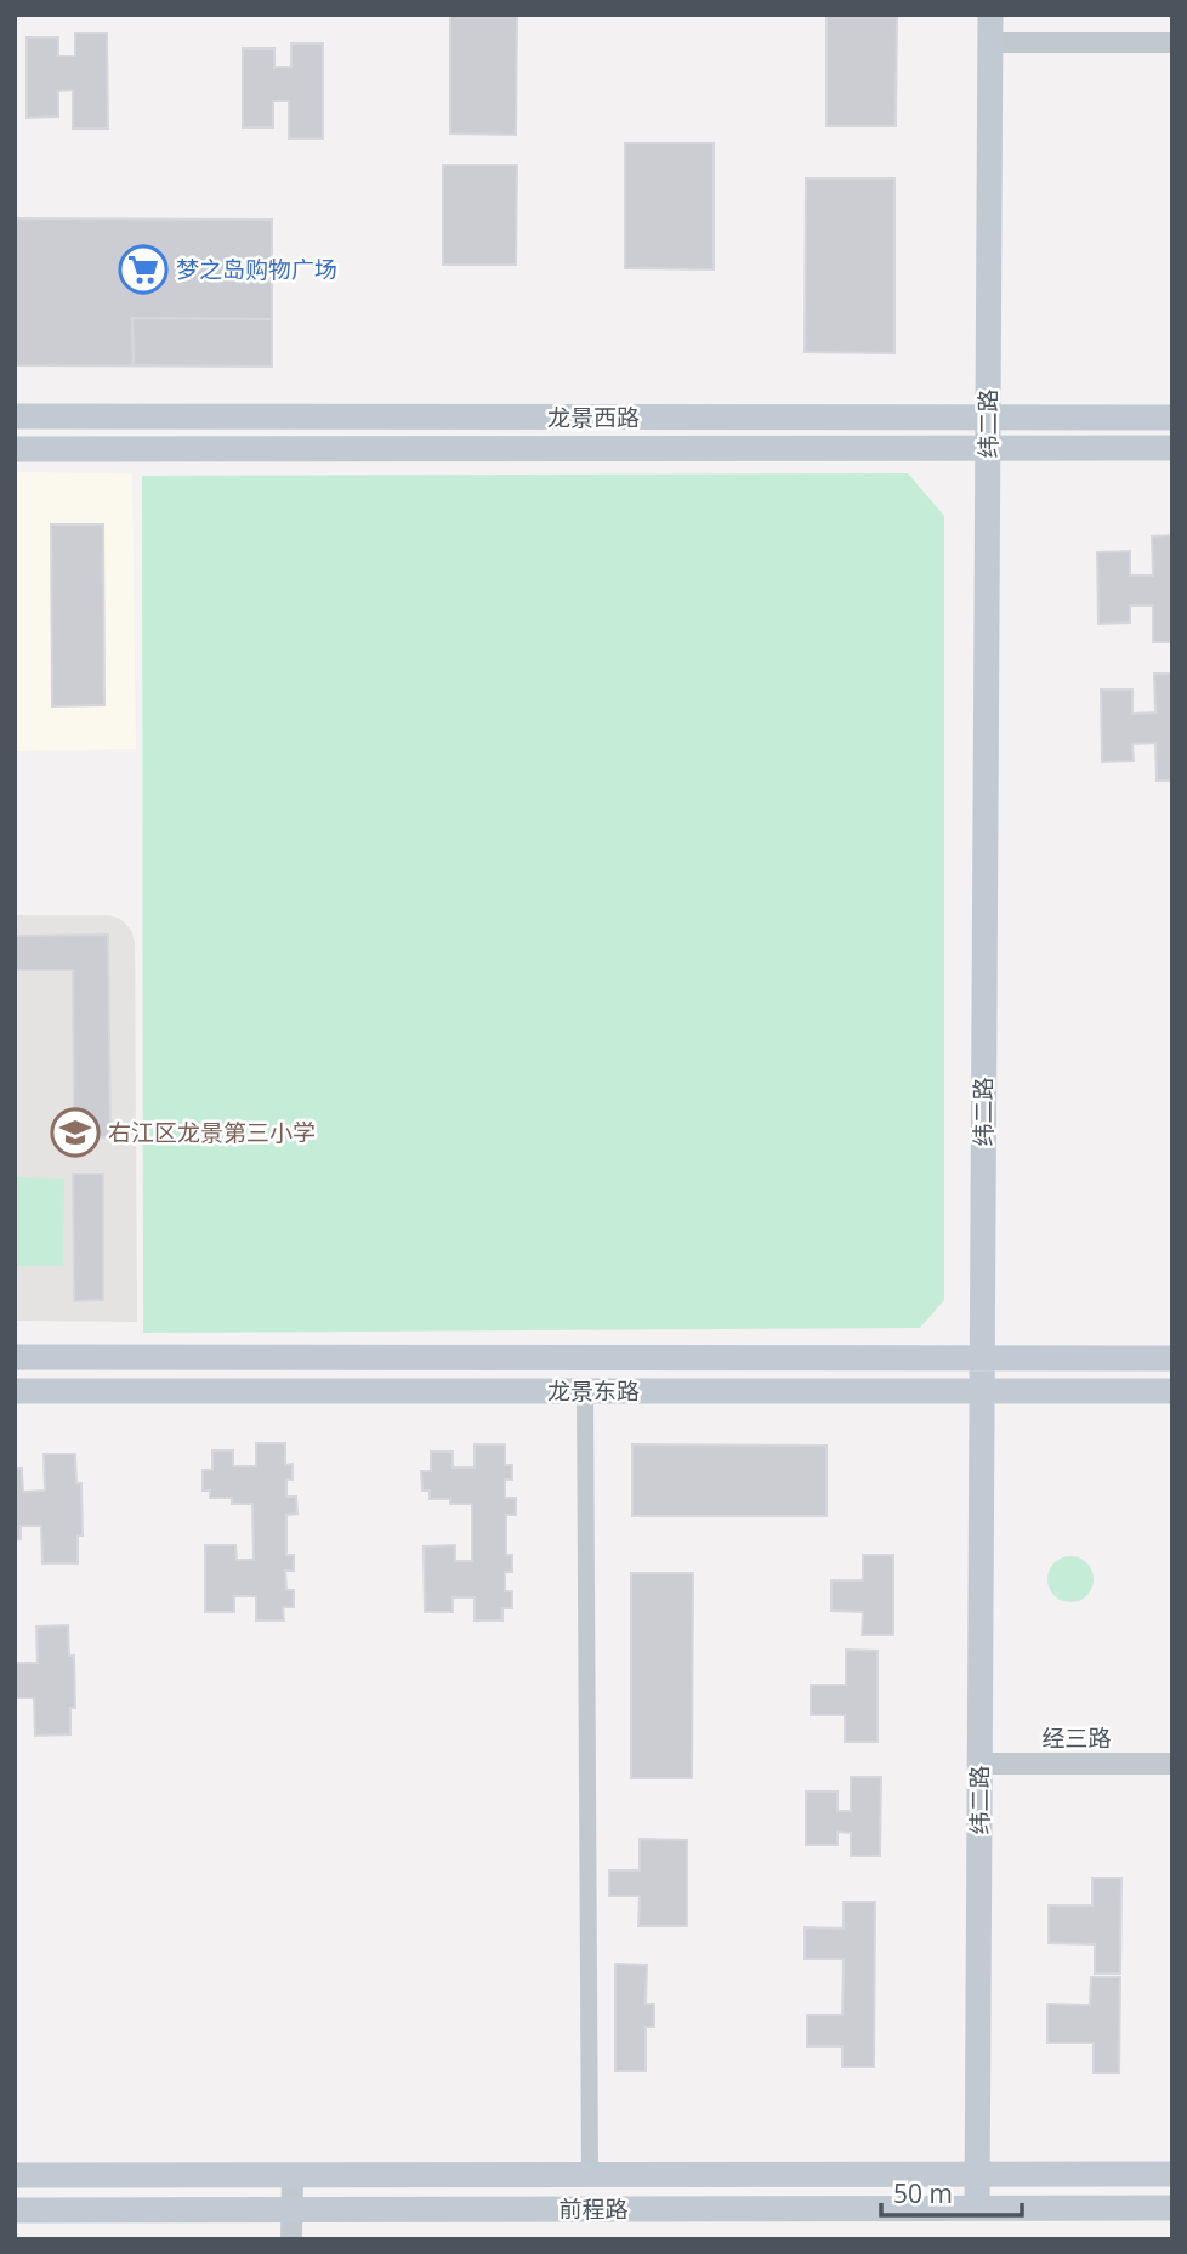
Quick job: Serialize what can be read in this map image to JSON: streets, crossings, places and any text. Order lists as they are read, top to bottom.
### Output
{
  "streets": {
    "main road": [
      "龙景西路",
      "纬二路",
      "龙景东路",
      "前程路"
    ],
    "street": ["经三路"]
  },
  "crossings": [
    ["龙景西路", "纬二路"],
    ["纬二路", "龙景东路"],
    ["纬二路", "经三路"],
    ["纬二路", "前程路"]
  ],
  "places": {
    "supermarket": ["梦之岛购物广场"],
    "school or university": ["右江区龙景第三小学"]
  },
  "scale_bar": "50 m"
}
